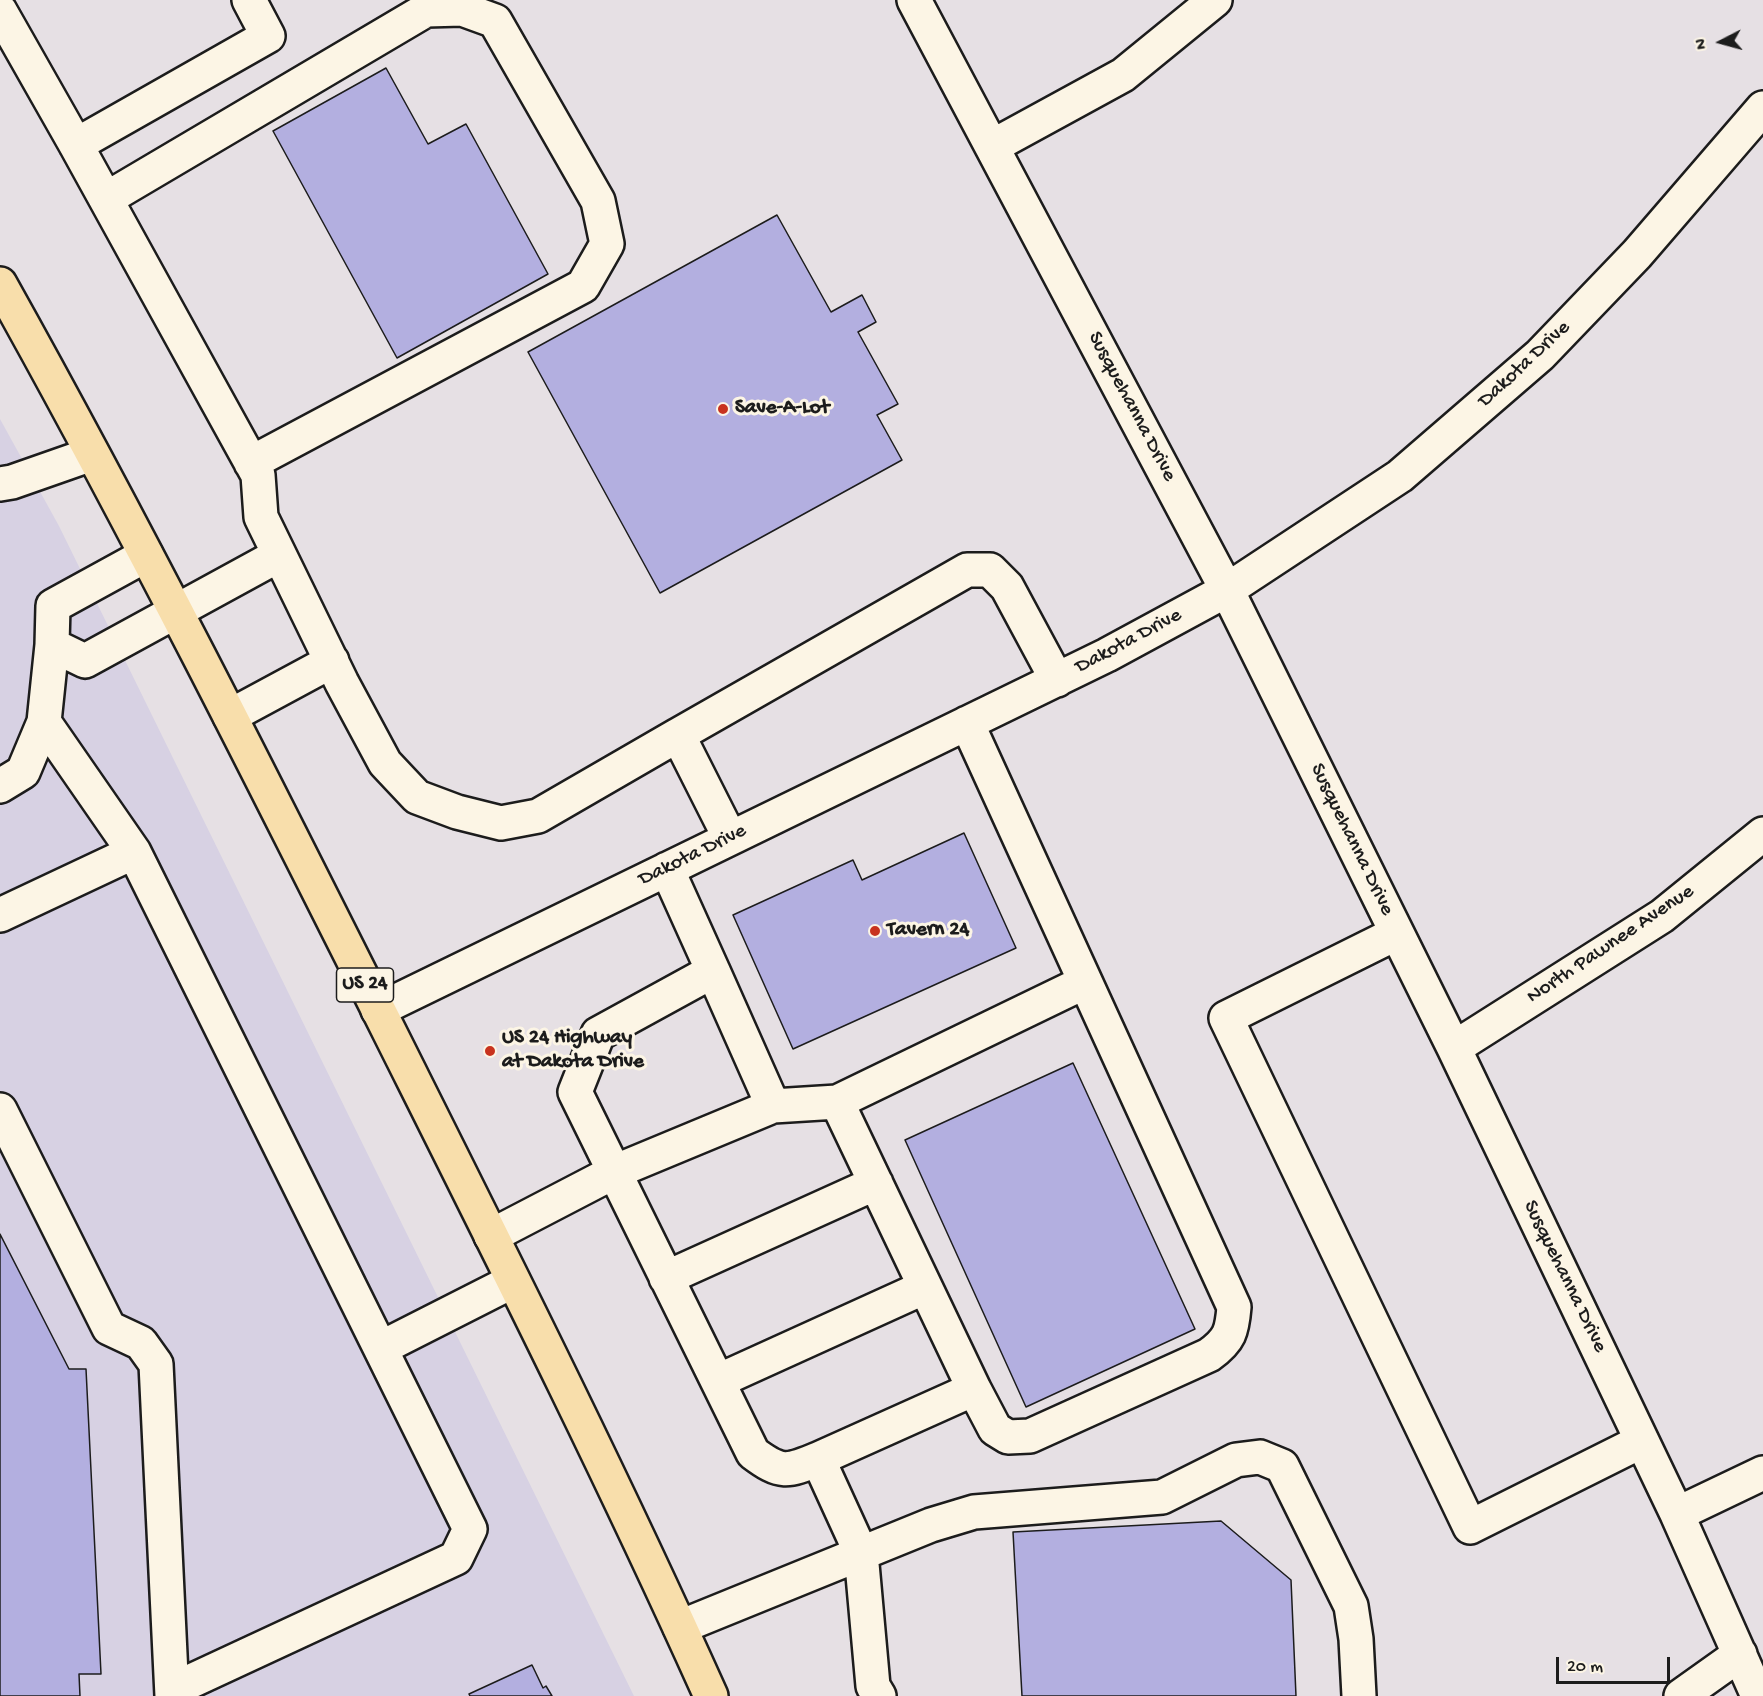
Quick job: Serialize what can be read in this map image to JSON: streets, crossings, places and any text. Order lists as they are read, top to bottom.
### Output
{
  "streets": {
    "highway": ["US 24"],
    "street": ["Dakota Drive", "Susquehanna Drive", "North Pawnee Avenue"]
  },
  "crossings": [
    ["Dakota Drive", "Susquehanna Drive"],
    ["Dakota Drive", "US 24"],
    ["Susquehanna Drive", "North Pawnee Avenue"]
  ],
  "places": ["Save-A-Lot", "Tavern 24", "US 24 Highway at Dakota Drive"],
  "scale_bar": "20 m",
  "north": "left"
}
